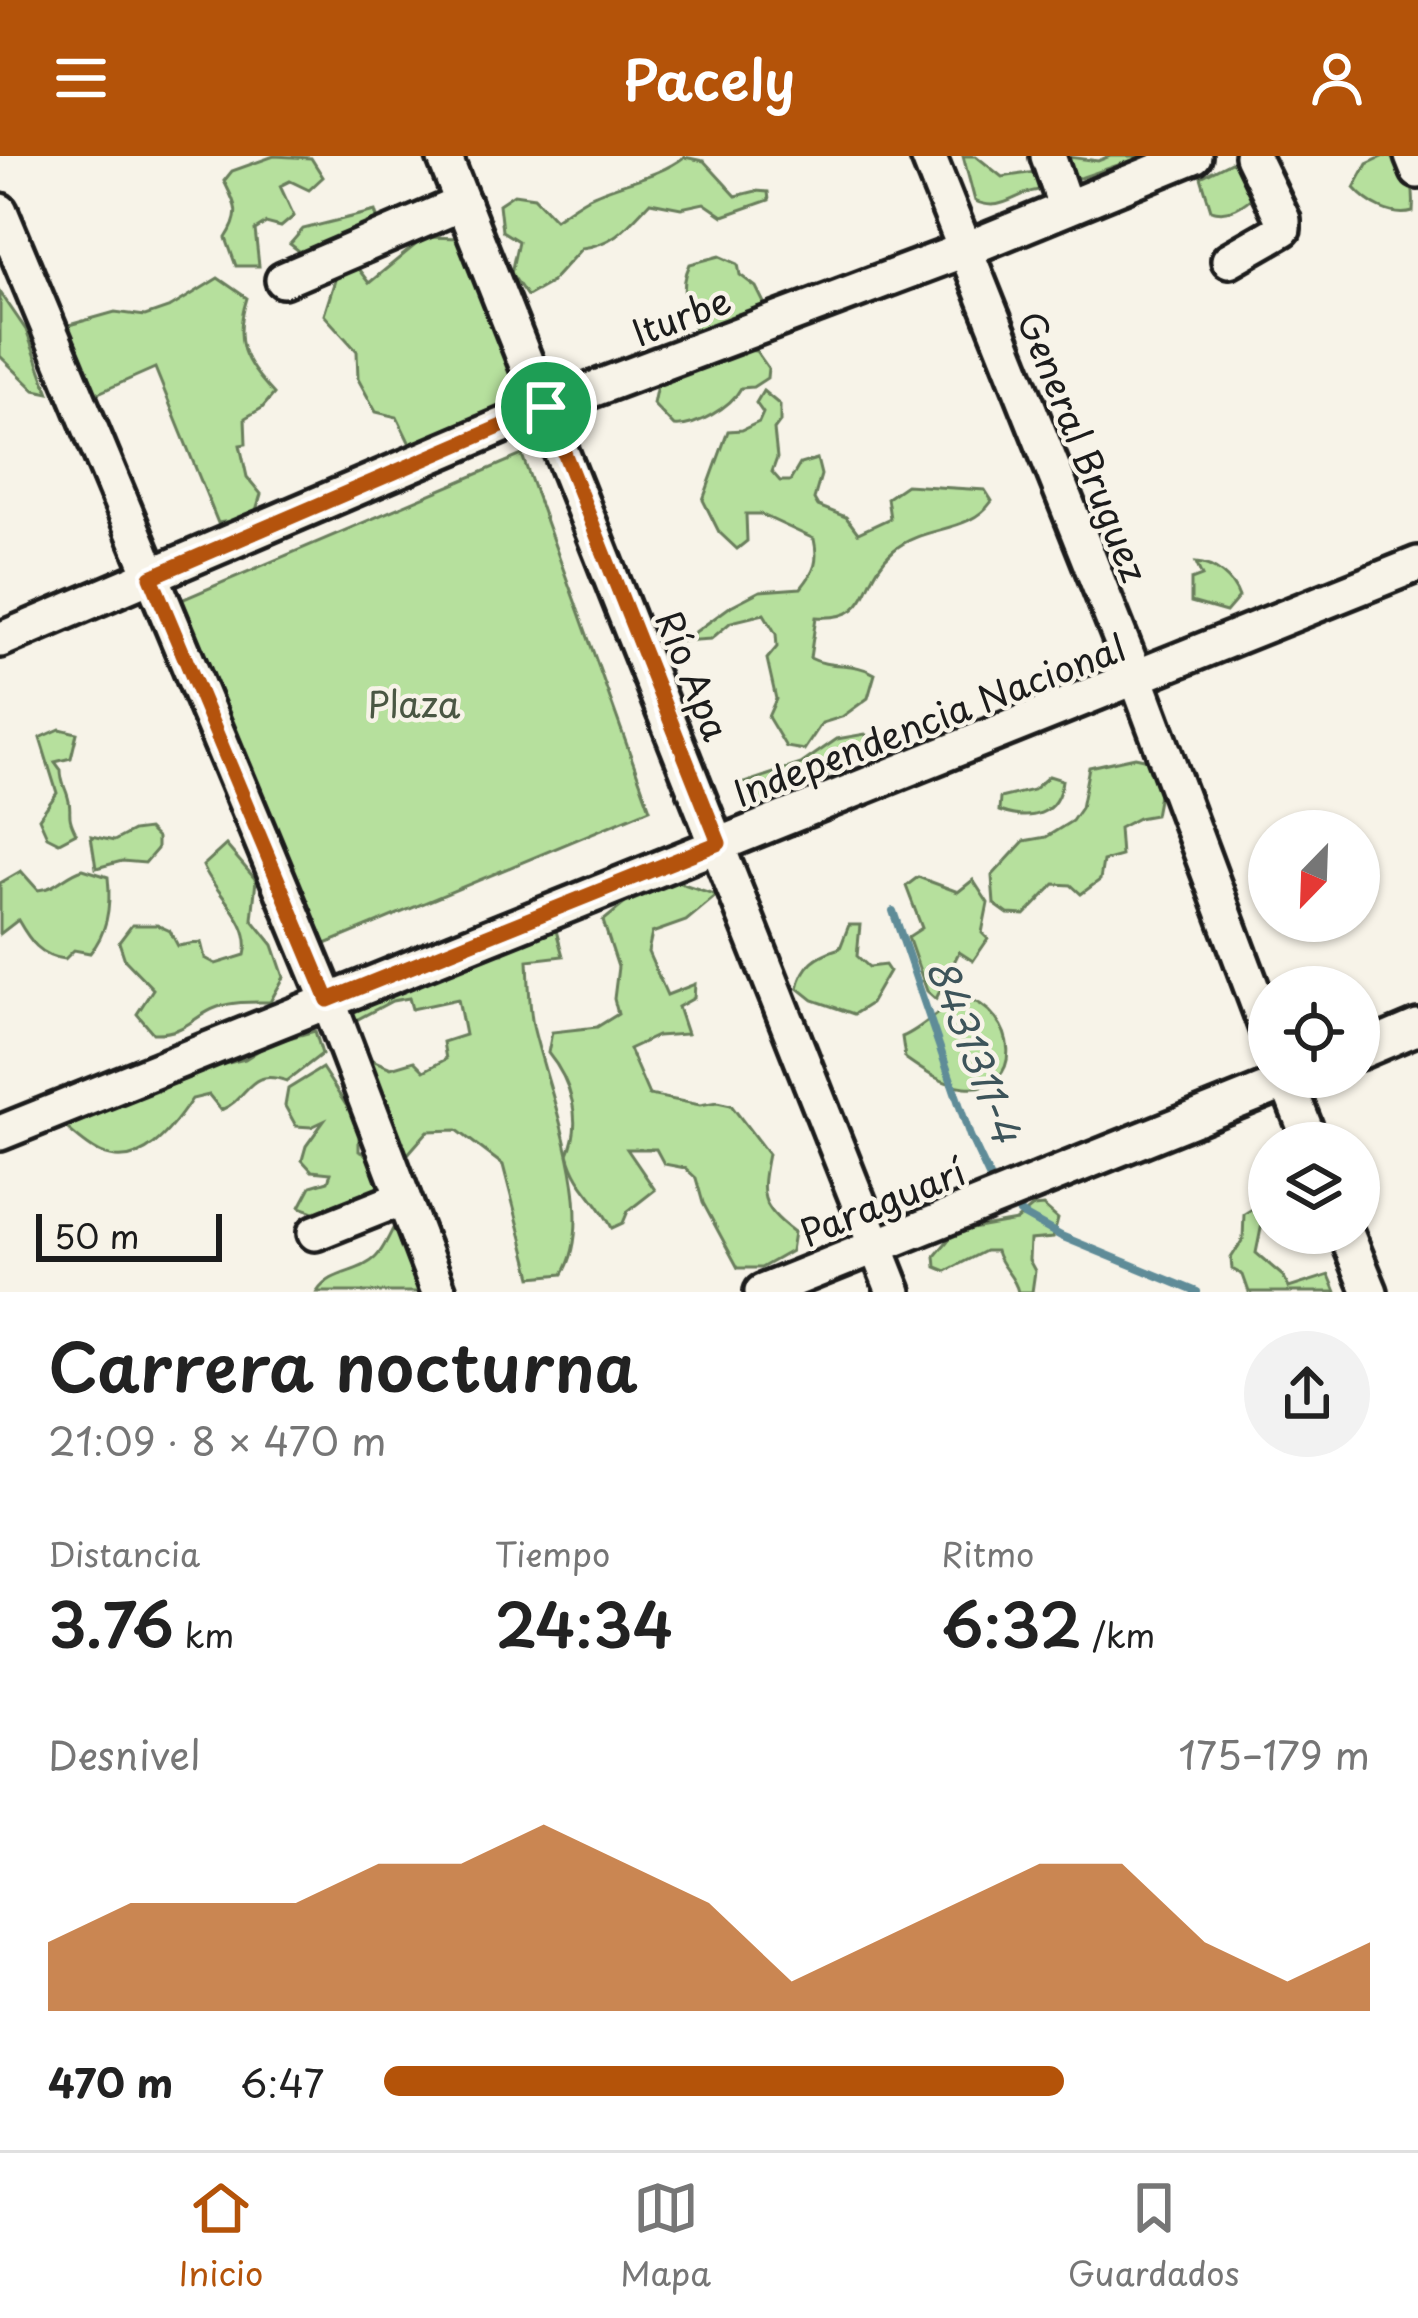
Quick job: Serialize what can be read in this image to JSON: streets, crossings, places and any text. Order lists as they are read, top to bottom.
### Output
{
  "streets": {
    "street": [
      "Iturbe",
      "General Bruguez",
      "Río Apa",
      "Independencia Nacional",
      "Paraguarí"
    ]
  },
  "crossings": [
    ["Iturbe", "General Bruguez"],
    ["Iturbe", "Río Apa"],
    ["General Bruguez", "Independencia Nacional"],
    ["Río Apa", "Independencia Nacional"],
    ["Río Apa", "Paraguarí"]
  ],
  "water": ["8431311-4"],
  "parks": ["Plaza"],
  "scale_bar": "50 m",
  "north": "bottom left",
  "page": {
    "header": "Pacely",
    "scale": "50 m",
    "heading": ["Carrera nocturna", "21:09 · 8 × 470 m"],
    "stats": [
      ["Distancia", "3.76 km"],
      ["Tiempo", "24:34"],
      ["Ritmo", "6:32 /km"]
    ],
    "chart": ["Desnivel", "175–179 m"],
    "list": [
      {
        "name": "470 m",
        "note": "6:47"
      }
    ],
    "tabs": ["Inicio", "Mapa", "Guardados"]
  }
}
